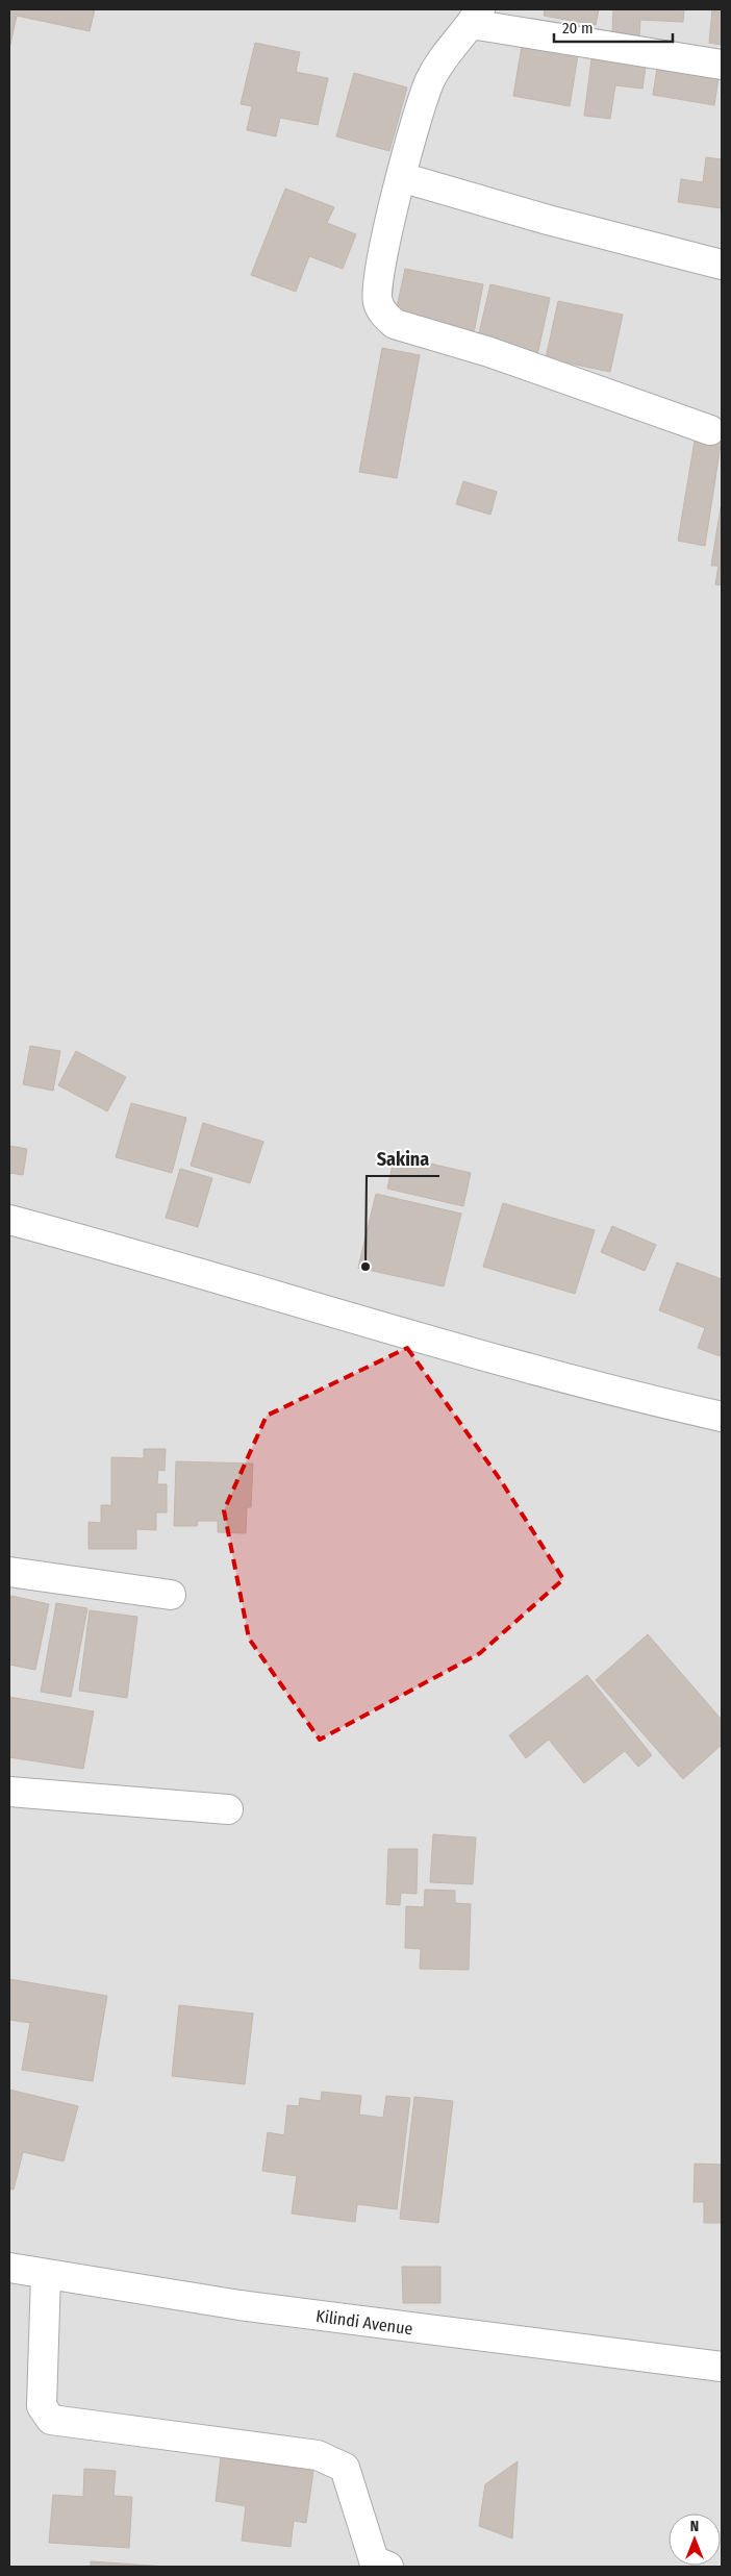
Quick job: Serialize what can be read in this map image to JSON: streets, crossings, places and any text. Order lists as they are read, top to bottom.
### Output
{
  "streets": {
    "street": ["Kilindi Avenue"]
  },
  "places": ["Sakina"],
  "scale_bar": "20 m",
  "north": "top"
}
